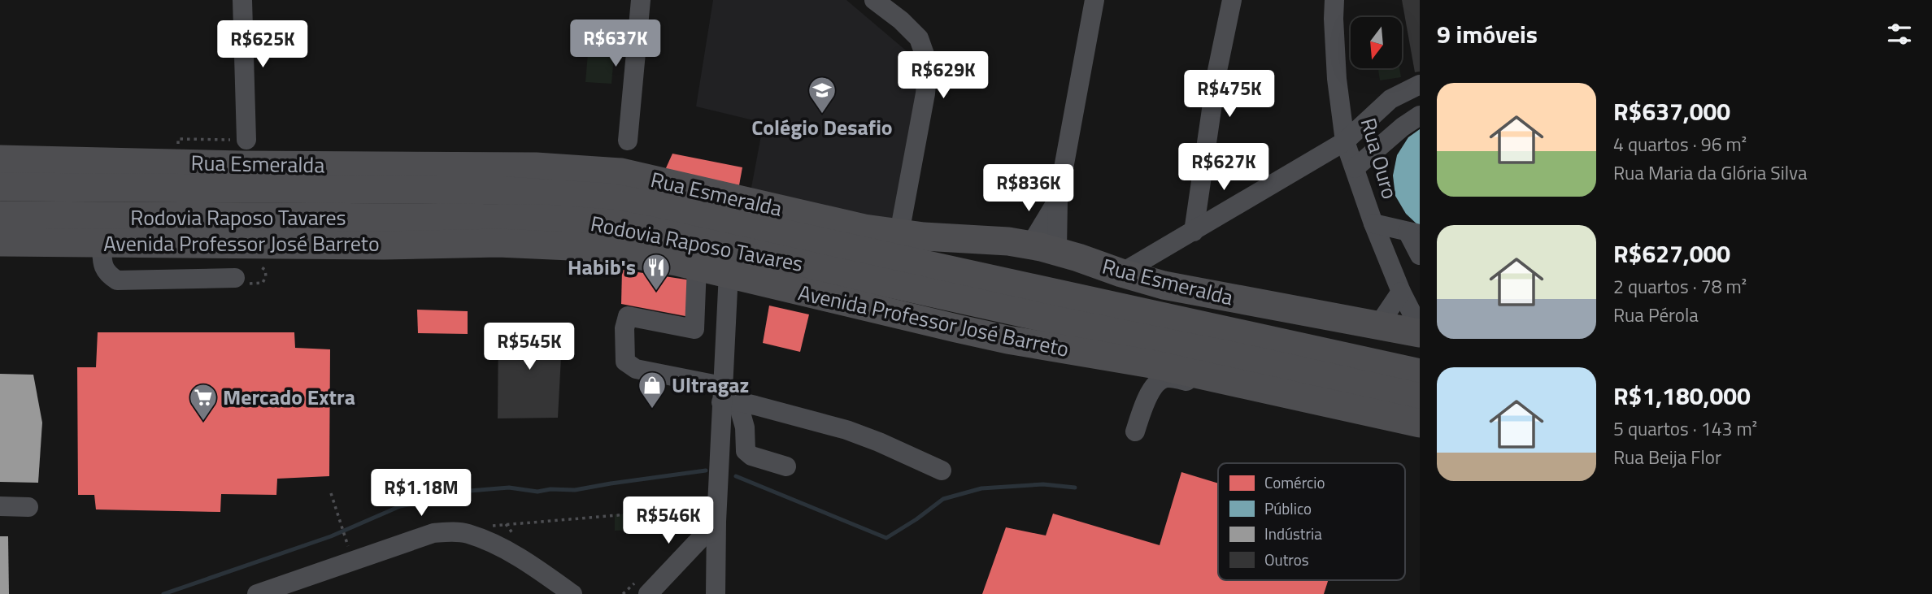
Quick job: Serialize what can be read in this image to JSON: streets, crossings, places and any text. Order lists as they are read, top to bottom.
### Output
{
  "streets": {
    "highway": ["Rua Esmeralda", "Rodovia Raposo Tavares", "Avenida Professor José Barreto"],
    "street": ["Rua Ouro"]
  },
  "places": {
    "school or university": ["Colégio Desafio"],
    "restaurant": ["Habib's"],
    "shop": ["Ultragaz"],
    "supermarket": ["Mercado Extra"]
  },
  "legend": [
    "Comércio",
    "Público",
    "Indústria",
    "Outros"
  ],
  "north": "bottom",
  "page": {
    "heading": "9 imóveis",
    "price": [
      "R$637K",
      "R$625K",
      "R$629K",
      "R$475K",
      "R$627K",
      "R$836K",
      "R$545K",
      "R$1.18M",
      "R$546K"
    ],
    "list": [
      {
        "name": "R$637,000",
        "note": "4 quartos · 96 m² · Rua Maria da Glória Silva"
      },
      {
        "name": "R$627,000",
        "note": "2 quartos · 78 m² · Rua Pérola"
      },
      {
        "name": "R$1,180,000",
        "note": "5 quartos · 143 m² · Rua Beija Flor"
      }
    ]
  }
}
